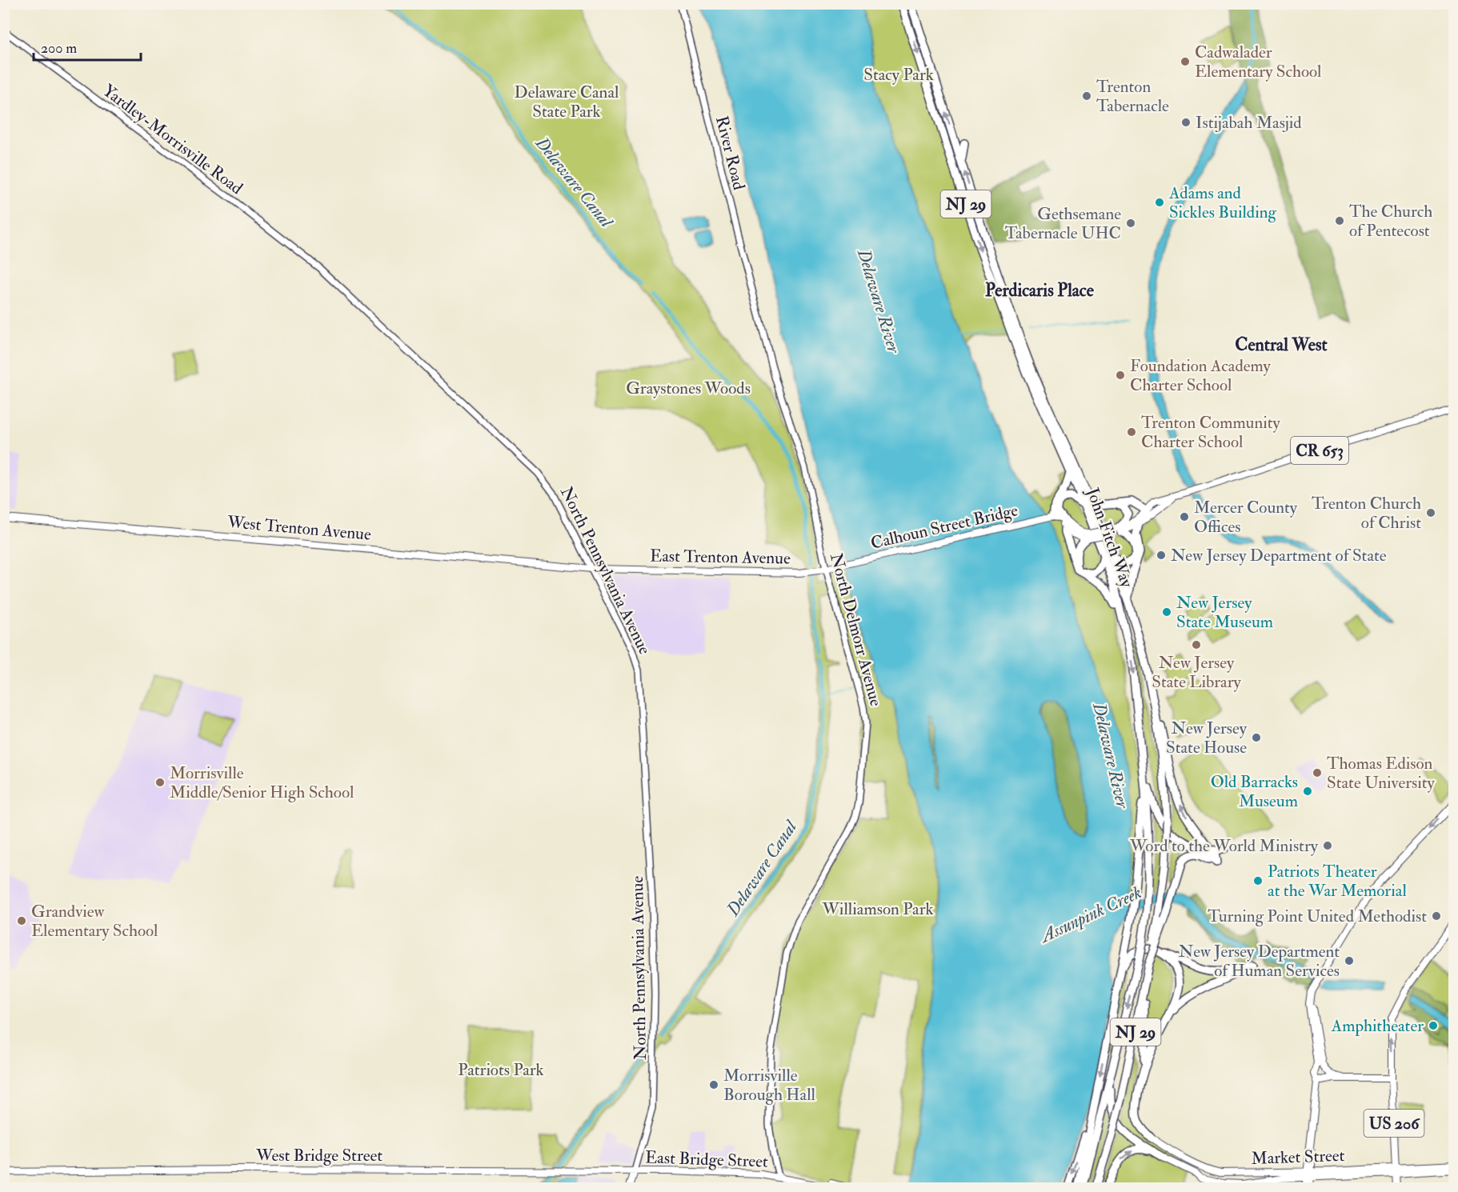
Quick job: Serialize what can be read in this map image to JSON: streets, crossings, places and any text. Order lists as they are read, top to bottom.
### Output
{
  "streets": {
    "highway": ["NJ 29", "John Fitch Way"],
    "main road": [
      "Yardley-Morrisville Road",
      "River Road",
      "CR 653",
      "Calhoun Street Bridge",
      "West Trenton Avenue",
      "East Trenton Avenue",
      "North Pennsylvania Avenue",
      "North Delmorr Avenue",
      "US 206",
      "West Bridge Street",
      "Market Street",
      "East Bridge Street"
    ]
  },
  "crossings": [
    ["Yardley-Morrisville Road", "North Pennsylvania Avenue"],
    ["River Road", "North Delmorr Avenue"],
    ["NJ 29", "John Fitch Way"],
    ["Calhoun Street Bridge", "East Trenton Avenue"],
    ["West Trenton Avenue", "East Trenton Avenue"],
    ["West Trenton Avenue", "North Pennsylvania Avenue"],
    ["East Trenton Avenue", "North Pennsylvania Avenue"],
    ["East Trenton Avenue", "North Delmorr Avenue"],
    ["North Pennsylvania Avenue", "West Bridge Street"],
    ["North Pennsylvania Avenue", "East Bridge Street"],
    ["North Delmorr Avenue", "East Bridge Street"],
    ["US 206", "Market Street"],
    ["West Bridge Street", "East Bridge Street"]
  ],
  "districts": ["Perdicaris Place", "Central West"],
  "water": ["Delaware Canal", "Delaware River", "Assunpink Creek"],
  "parks": [
    "Stacy Park",
    "Delaware Canal State Park",
    "Graystones Woods",
    "Williamson Park",
    "Patriots Park"
  ],
  "places": [
    "Cadwalader Elementary School",
    "Trenton Tabernacle",
    "Istijabah Masjid",
    "Adams and Sickles Building",
    "The Church of Pentecost",
    "Gethsemane Tabernacle UHC",
    "Foundation Academy Charter School",
    "Trenton Community Charter School",
    "Trenton Church of Christ",
    "Mercer County Offices",
    "New Jersey Department of State",
    "New Jersey State Museum",
    "New Jersey State Library",
    "New Jersey State House",
    "Thomas Edison State University",
    "Morrisville Middle/Senior High School",
    "Old Barracks Museum",
    "Word to the World Ministry",
    "Patriots Theater at the War Memorial",
    "Turning Point United Methodist",
    "Grandview Elementary School",
    "New Jersey Department of Human Services",
    "Amphitheater",
    "Morrisville Borough Hall"
  ],
  "scale_bar": "200 m"
}
